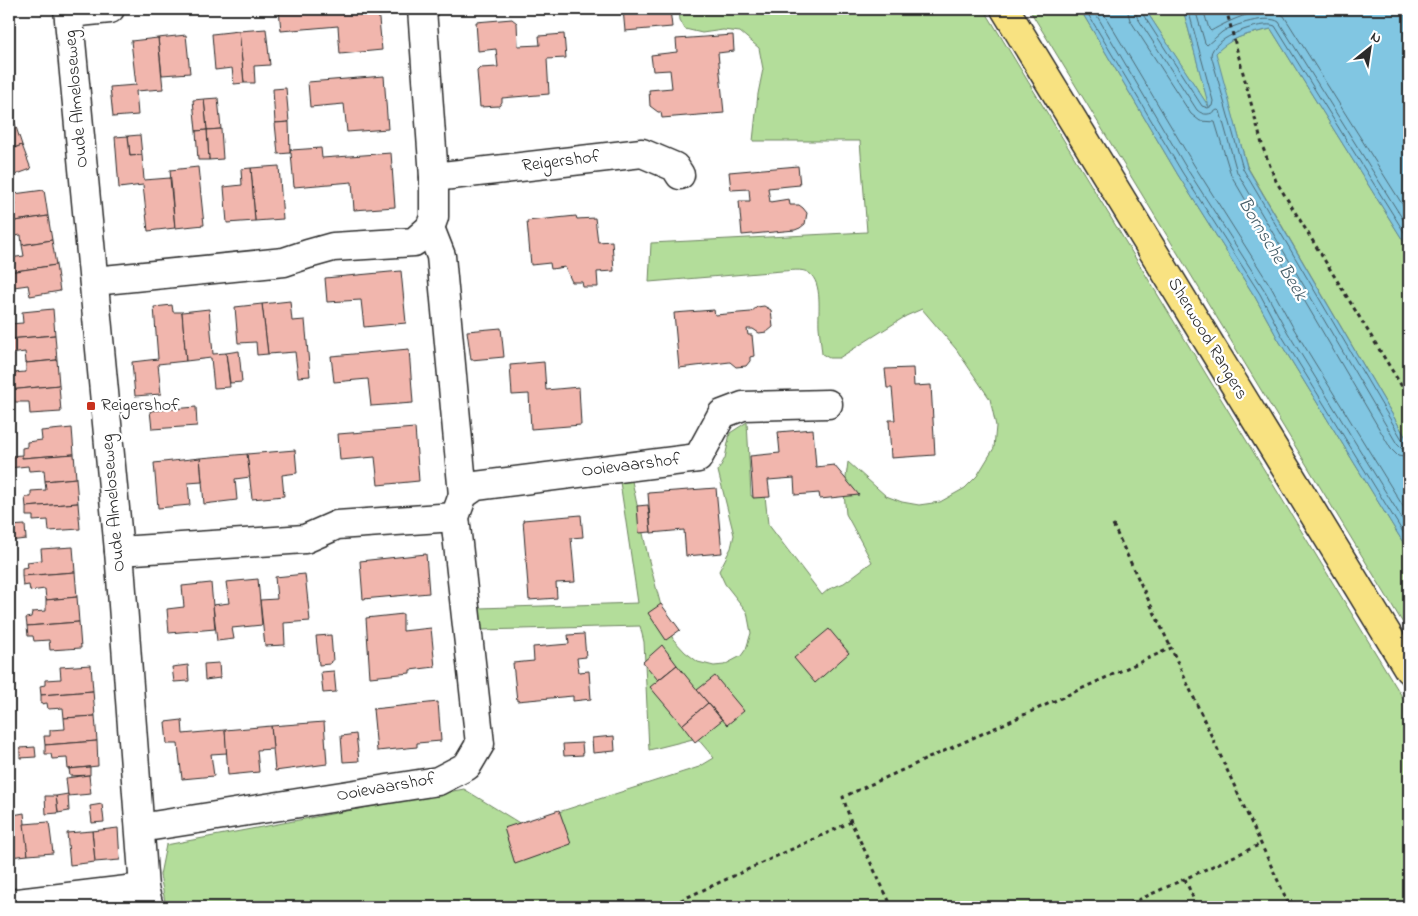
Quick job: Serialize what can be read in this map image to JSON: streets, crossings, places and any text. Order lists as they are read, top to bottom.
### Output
{
  "streets": {
    "main road": ["Sherwood Rangers"],
    "street": ["Oude Almeloseweg", "Reigershof", "Ooievaarshof"]
  },
  "crossings": [
    ["Oude Almeloseweg", "Ooievaarshof"]
  ],
  "water": ["Bornsche Beek"],
  "places": {
    "transit": ["Reigershof"]
  },
  "north": "top right"
}
